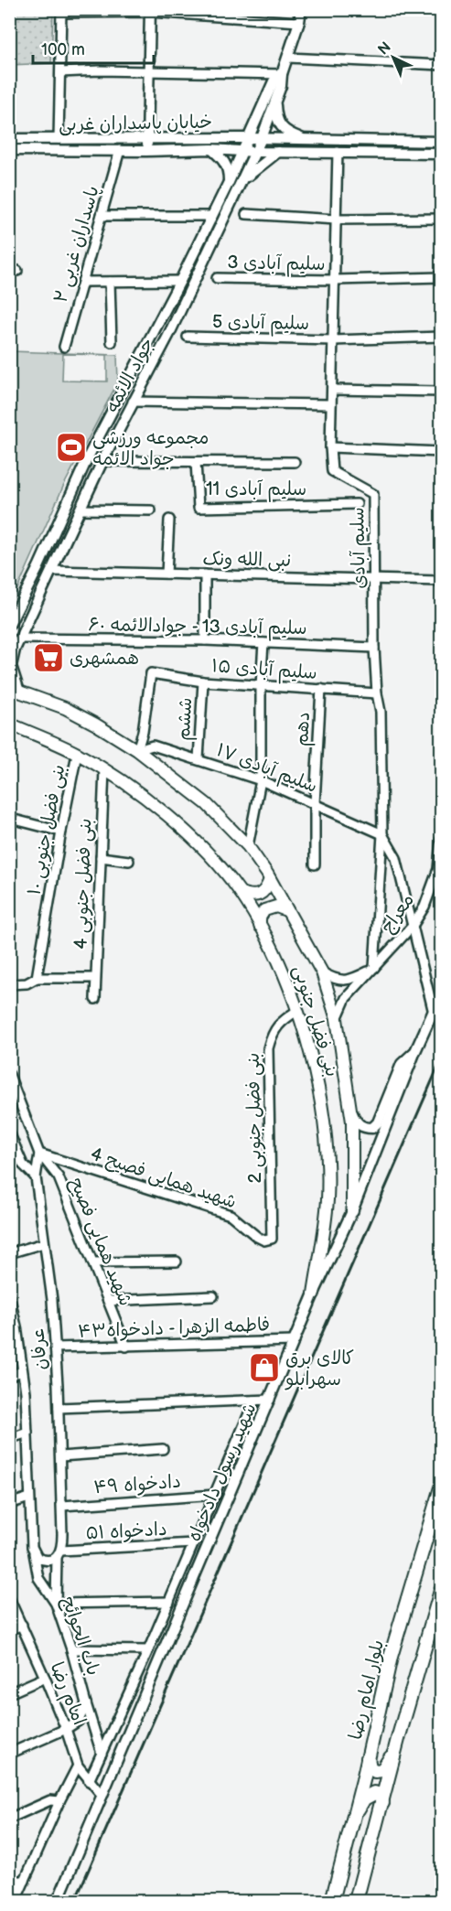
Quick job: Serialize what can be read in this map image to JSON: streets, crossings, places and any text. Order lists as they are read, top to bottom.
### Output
{
  "streets": {
    "main road": ["بنی فضل جنوبی", "بلوار امام رضا"],
    "street": [
      "خیابان پاسداران غربی",
      "پاسداران غربی ۲",
      "سلیم آبادی 3",
      "سلیم آبادی 5",
      "جواد الائمه",
      "سلیم آبادی 11",
      "سلیم آبادی",
      "نبی الله ونک",
      "سلیم آبادی 13 - جوادالائمه ۶۰",
      "سلیم آبادی ۱۵",
      "ششم",
      "دهم",
      "سلیم آبادی ۱۷",
      "بنی فضل جنوبی ۱۰",
      "بنی فضل جنوبی 4",
      "معراج",
      "بنی فضل جنوبی 2",
      "شهید همایی فصیح 4",
      "شهید همایی فصیح",
      "فاطمه الزهرا - دادخواه۴۳",
      "عرفان",
      "شهید رسول دادخواه",
      "دادخواه ۴۹",
      "دادخواه ۵۱",
      "باب الحوائج",
      "امام رضا"
    ]
  },
  "crossings": [
    ["خیابان پاسداران غربی", "پاسداران غربی ۲"],
    ["خیابان پاسداران غربی", "جواد الائمه"],
    ["خیابان پاسداران غربی", "سلیم آبادی"],
    ["سلیم آبادی 3", "سلیم آبادی"],
    ["سلیم آبادی 5", "سلیم آبادی"],
    ["جواد الائمه", "نبی الله ونک"],
    ["جواد الائمه", "سلیم آبادی 13 - جوادالائمه ۶۰"],
    ["جواد الائمه", "بنی فضل جنوبی"],
    ["سلیم آبادی", "نبی الله ونک"],
    ["سلیم آبادی", "سلیم آبادی 13 - جوادالائمه ۶۰"],
    ["سلیم آبادی", "سلیم آبادی ۱۵"],
    ["سلیم آبادی", "سلیم آبادی ۱۷"],
    ["سلیم آبادی", "معراج"],
    ["سلیم آبادی ۱۵", "ششم"],
    ["سلیم آبادی ۱۵", "دهم"],
    ["سلیم آبادی ۱۵", "سلیم آبادی ۱۷"],
    ["سلیم آبادی ۱۵", "بنی فضل جنوبی"],
    ["ششم", "سلیم آبادی ۱۷"],
    ["دهم", "سلیم آبادی ۱۷"],
    ["سلیم آبادی ۱۷", "بنی فضل جنوبی"],
    ["بنی فضل جنوبی ۱۰", "بنی فضل جنوبی"],
    ["بنی فضل جنوبی 4", "بنی فضل جنوبی"],
    ["معراج", "بنی فضل جنوبی"],
    ["بنی فضل جنوبی", "بنی فضل جنوبی 2"],
    ["بنی فضل جنوبی", "شهید رسول دادخواه"],
    ["بنی فضل جنوبی 2", "شهید همایی فصیح 4"],
    ["شهید همایی فصیح 4", "شهید همایی فصیح"],
    ["شهید همایی فصیح", "فاطمه الزهرا - دادخواه۴۳"],
    ["فاطمه الزهرا - دادخواه۴۳", "عرفان"],
    ["فاطمه الزهرا - دادخواه۴۳", "شهید رسول دادخواه"],
    ["عرفان", "دادخواه ۴۹"],
    ["عرفان", "دادخواه ۵۱"],
    ["عرفان", "باب الحوائج"],
    ["شهید رسول دادخواه", "امام رضا"],
    ["باب الحوائج", "امام رضا"]
  ],
  "places": {
    "sports": ["مجموعه ورزشی جواد الائمه"],
    "supermarket": ["همشهری"],
    "shop": ["کالای برق سهرابلو"]
  },
  "scale_bar": "100 m",
  "north": "top left"
}
